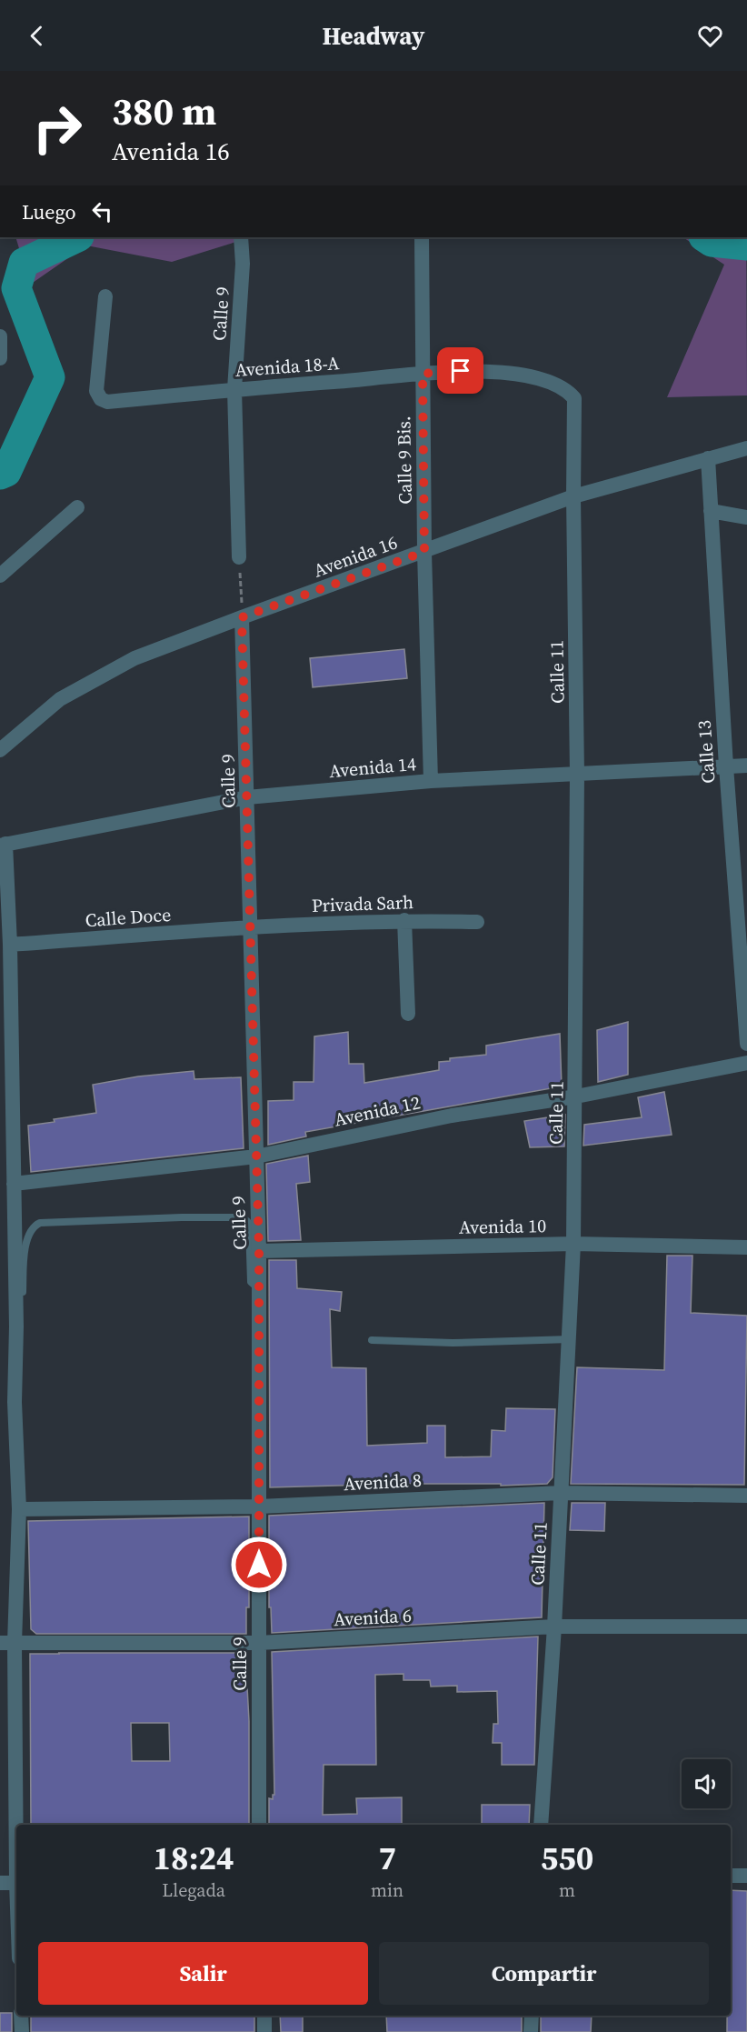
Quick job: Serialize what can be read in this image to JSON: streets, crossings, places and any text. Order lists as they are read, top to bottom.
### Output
{
  "streets": {
    "street": [
      "Calle 9",
      "Avenida 18-A",
      "Calle 9 Bis.",
      "Avenida 16",
      "Calle 11",
      "Calle 13",
      "Avenida 14",
      "Privada Sarh",
      "Calle Doce",
      "Avenida 12",
      "Avenida 10",
      "Avenida 8",
      "Avenida 6"
    ]
  },
  "crossings": [
    ["Calle 9", "Avenida 18-A"],
    ["Calle 9", "Avenida 16"],
    ["Calle 9", "Avenida 14"],
    ["Calle 9", "Privada Sarh"],
    ["Calle 9", "Calle Doce"],
    ["Calle 9", "Avenida 12"],
    ["Calle 9", "Avenida 10"],
    ["Calle 9", "Avenida 8"],
    ["Calle 9", "Avenida 6"],
    ["Avenida 18-A", "Calle 9 Bis."],
    ["Avenida 18-A", "Calle 11"],
    ["Calle 9 Bis.", "Avenida 16"],
    ["Calle 9 Bis.", "Avenida 14"],
    ["Avenida 16", "Calle 11"],
    ["Avenida 16", "Calle 13"],
    ["Calle 11", "Avenida 14"],
    ["Calle 11", "Avenida 12"],
    ["Calle 11", "Avenida 10"],
    ["Calle 11", "Avenida 8"],
    ["Calle 11", "Avenida 6"],
    ["Calle 13", "Avenida 14"],
    ["Privada Sarh", "Calle Doce"]
  ],
  "page": {
    "header": "Headway",
    "turn": ["380 m", "Avenida 16"],
    "then": "Luego",
    "eta": [
      "18:24",
      "Llegada",
      "7",
      "min",
      "550",
      "m"
    ],
    "buttons": ["Salir", "Compartir"]
  }
}
